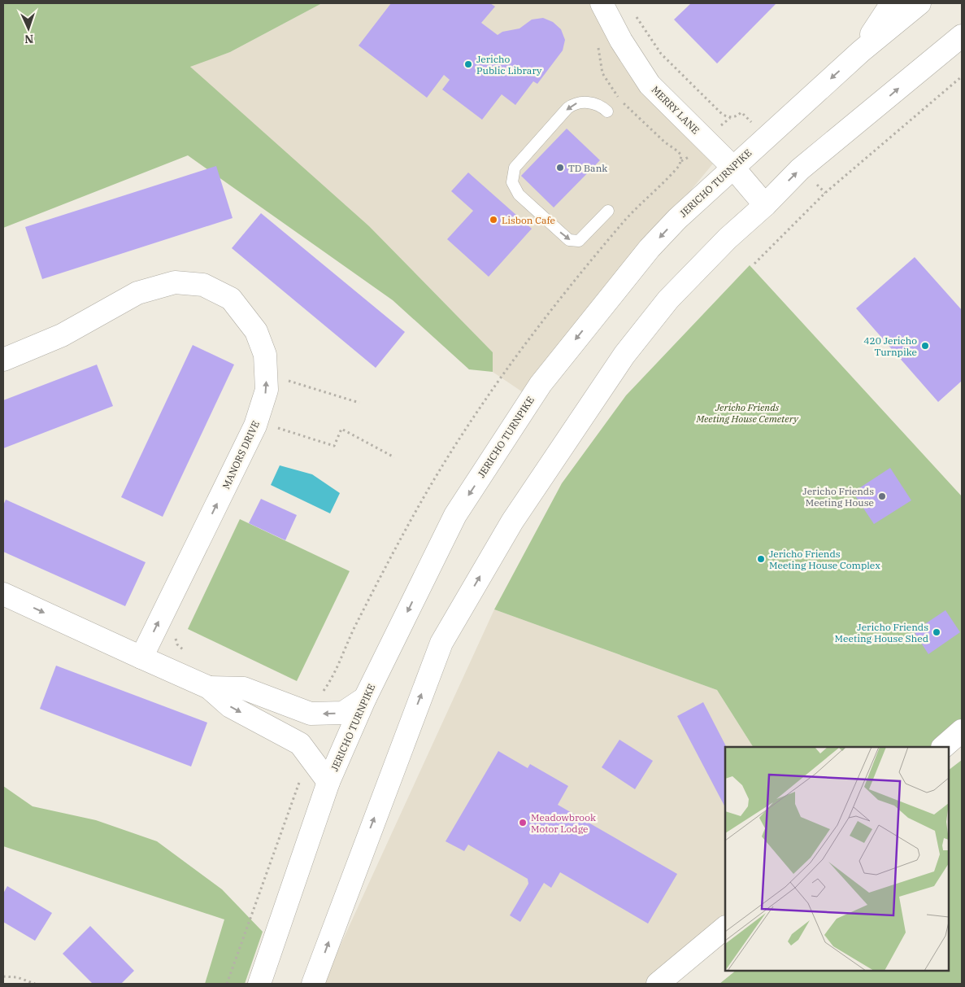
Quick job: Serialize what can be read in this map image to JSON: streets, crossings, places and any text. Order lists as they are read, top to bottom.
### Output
{
  "streets": {
    "main road": ["MERRY LANE", "JERICHO TURNPIKE", "MANORS DRIVE"]
  },
  "crossings": [
    ["MERRY LANE", "JERICHO TURNPIKE"]
  ],
  "parks": ["Jericho Friends Meeting House Cemetery"],
  "places": [
    "Jericho Public Library",
    "TD Bank",
    "Lisbon Cafe",
    "420 Jericho Turnpike",
    "Jericho Friends Meeting House",
    "Jericho Friends Meeting House Complex",
    "Jericho Friends Meeting House Shed",
    "Meadowbrook Motor Lodge"
  ],
  "north": "bottom"
}
